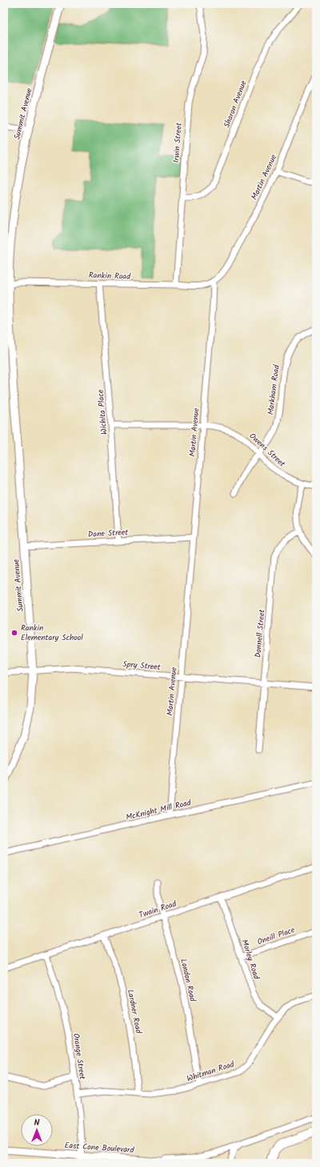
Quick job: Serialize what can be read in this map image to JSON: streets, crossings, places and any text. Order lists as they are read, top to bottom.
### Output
{
  "streets": {
    "main road": ["Summit Avenue", "East Cone Boulevard"],
    "street": [
      "Sharon Avenue",
      "Irwin Street",
      "Martin Avenue",
      "Rankin Road",
      "Markham Road",
      "Wichita Place",
      "Owens Street",
      "Dane Street",
      "Donnell Street",
      "Spry Street",
      "McKnight Mill Road",
      "Twain Road",
      "Oneill Place",
      "Morley Road",
      "London Road",
      "Lardner Road",
      "Orange Street",
      "Whitman Road"
    ]
  },
  "crossings": [
    ["Sharon Avenue", "Irwin Street"],
    ["Summit Avenue", "Rankin Road"],
    ["Summit Avenue", "Dane Street"],
    ["Summit Avenue", "Spry Street"],
    ["Irwin Street", "Rankin Road"],
    ["Martin Avenue", "Rankin Road"],
    ["Martin Avenue", "Owens Street"],
    ["Martin Avenue", "Dane Street"],
    ["Martin Avenue", "Spry Street"],
    ["Martin Avenue", "McKnight Mill Road"],
    ["Rankin Road", "Wichita Place"],
    ["Markham Road", "Owens Street"],
    ["Wichita Place", "Owens Street"],
    ["Wichita Place", "Dane Street"],
    ["Donnell Street", "Spry Street"],
    ["Twain Road", "Morley Road"],
    ["Twain Road", "London Road"],
    ["Twain Road", "Lardner Road"],
    ["Twain Road", "Orange Street"],
    ["Oneill Place", "Morley Road"],
    ["Morley Road", "Whitman Road"],
    ["London Road", "Whitman Road"],
    ["Lardner Road", "Whitman Road"],
    ["Orange Street", "Whitman Road"],
    ["Orange Street", "East Cone Boulevard"]
  ],
  "places": ["Rankin Elementary School"],
  "north": "top"
}
